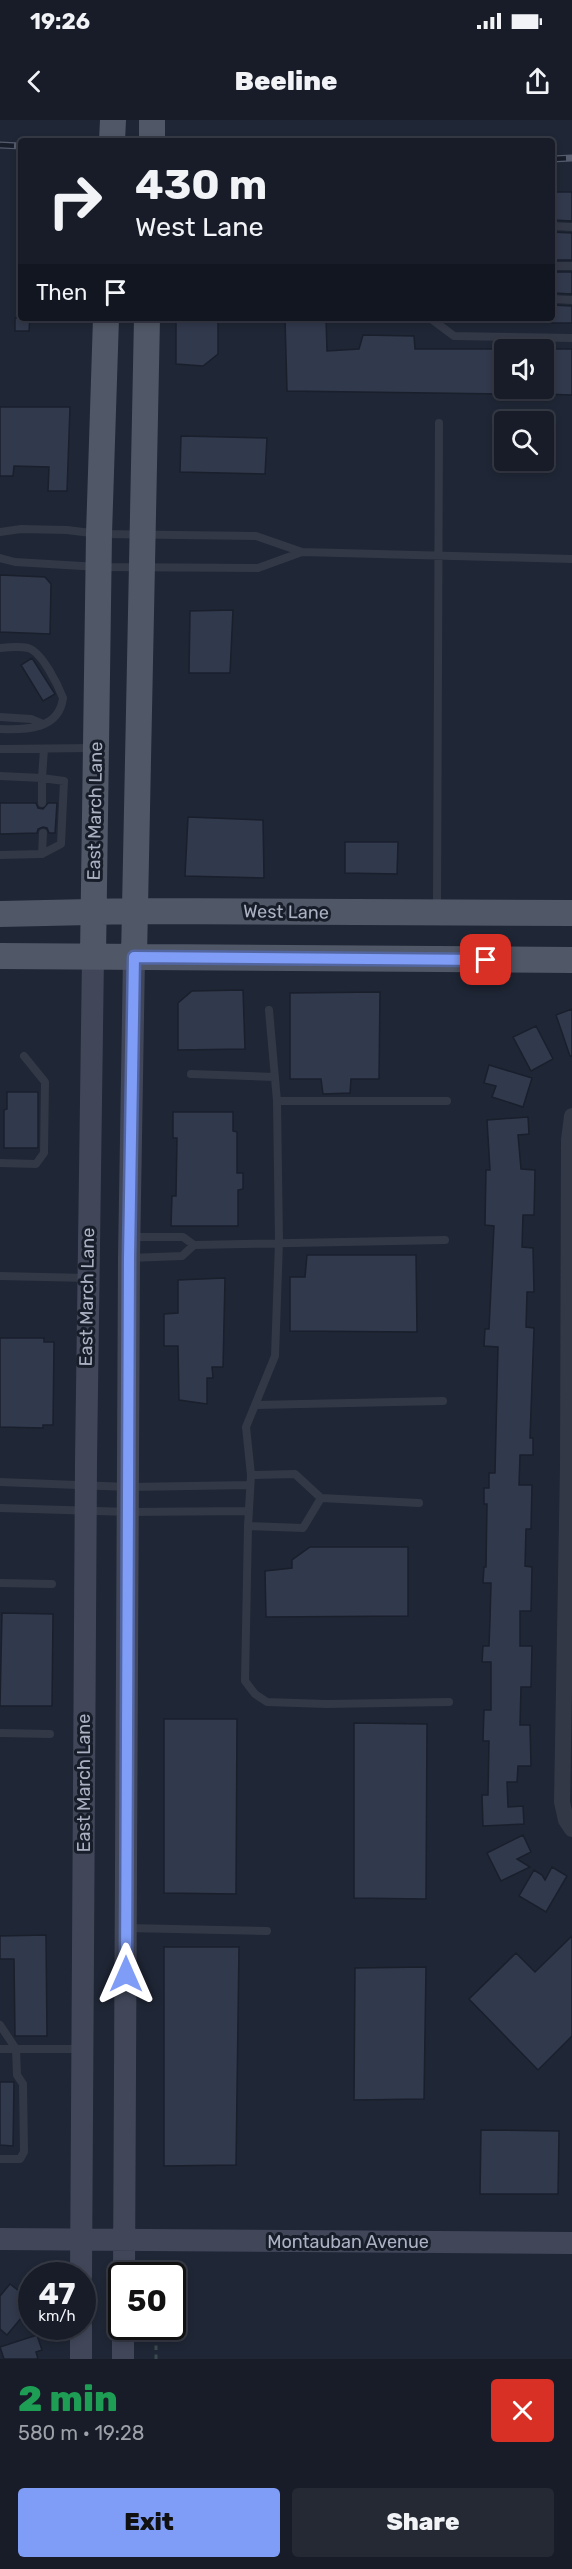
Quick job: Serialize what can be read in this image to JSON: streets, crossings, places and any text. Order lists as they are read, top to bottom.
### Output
{
  "streets": {
    "main road": ["East March Lane", "West Lane", "Montauban Avenue"]
  },
  "crossings": [
    ["East March Lane", "West Lane"],
    ["East March Lane", "Montauban Avenue"]
  ],
  "page": {
    "status": "19:26",
    "header": "Beeline",
    "turn": ["430 m", "West Lane"],
    "then": "Then",
    "speed": "47 km/h",
    "limit": "50",
    "heading": ["2 min", "580 m · 19:28"],
    "buttons": ["Exit", "Share"]
  }
}
